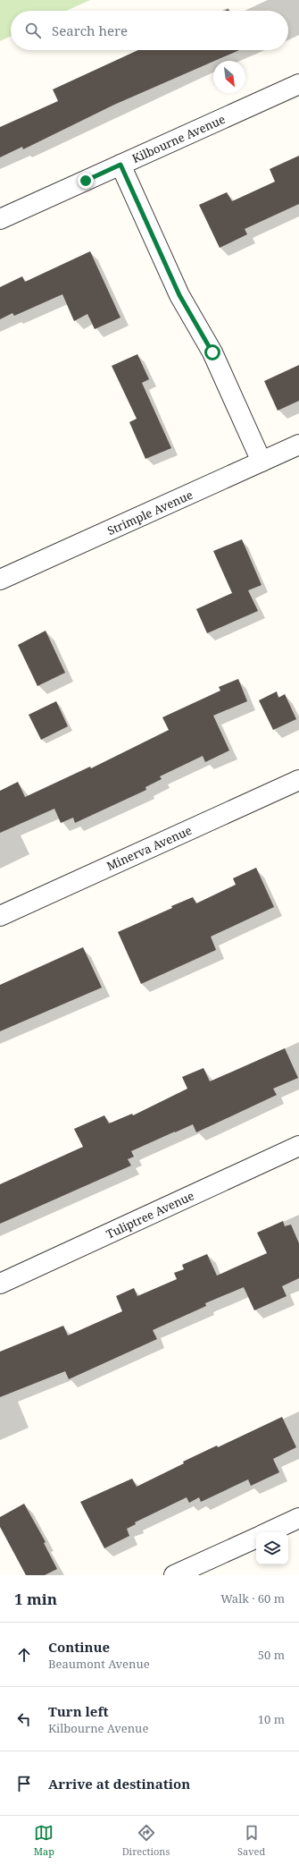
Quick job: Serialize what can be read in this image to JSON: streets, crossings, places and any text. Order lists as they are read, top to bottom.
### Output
{
  "streets": {
    "street": [
      "Kilbourne Avenue",
      "Strimple Avenue",
      "Minerva Avenue",
      "Tuliptree Avenue"
    ]
  },
  "north": "bottom right",
  "page": {
    "search": "Search here",
    "heading": ["1 min", "Walk · 60 m"],
    "list": [
      ["Continue", "Beaumont Avenue", "50 m"],
      ["Turn left", "Kilbourne Avenue", "10 m"],
      "Arrive at destination"
    ],
    "nav": ["Map", "Directions", "Saved"]
  }
}
